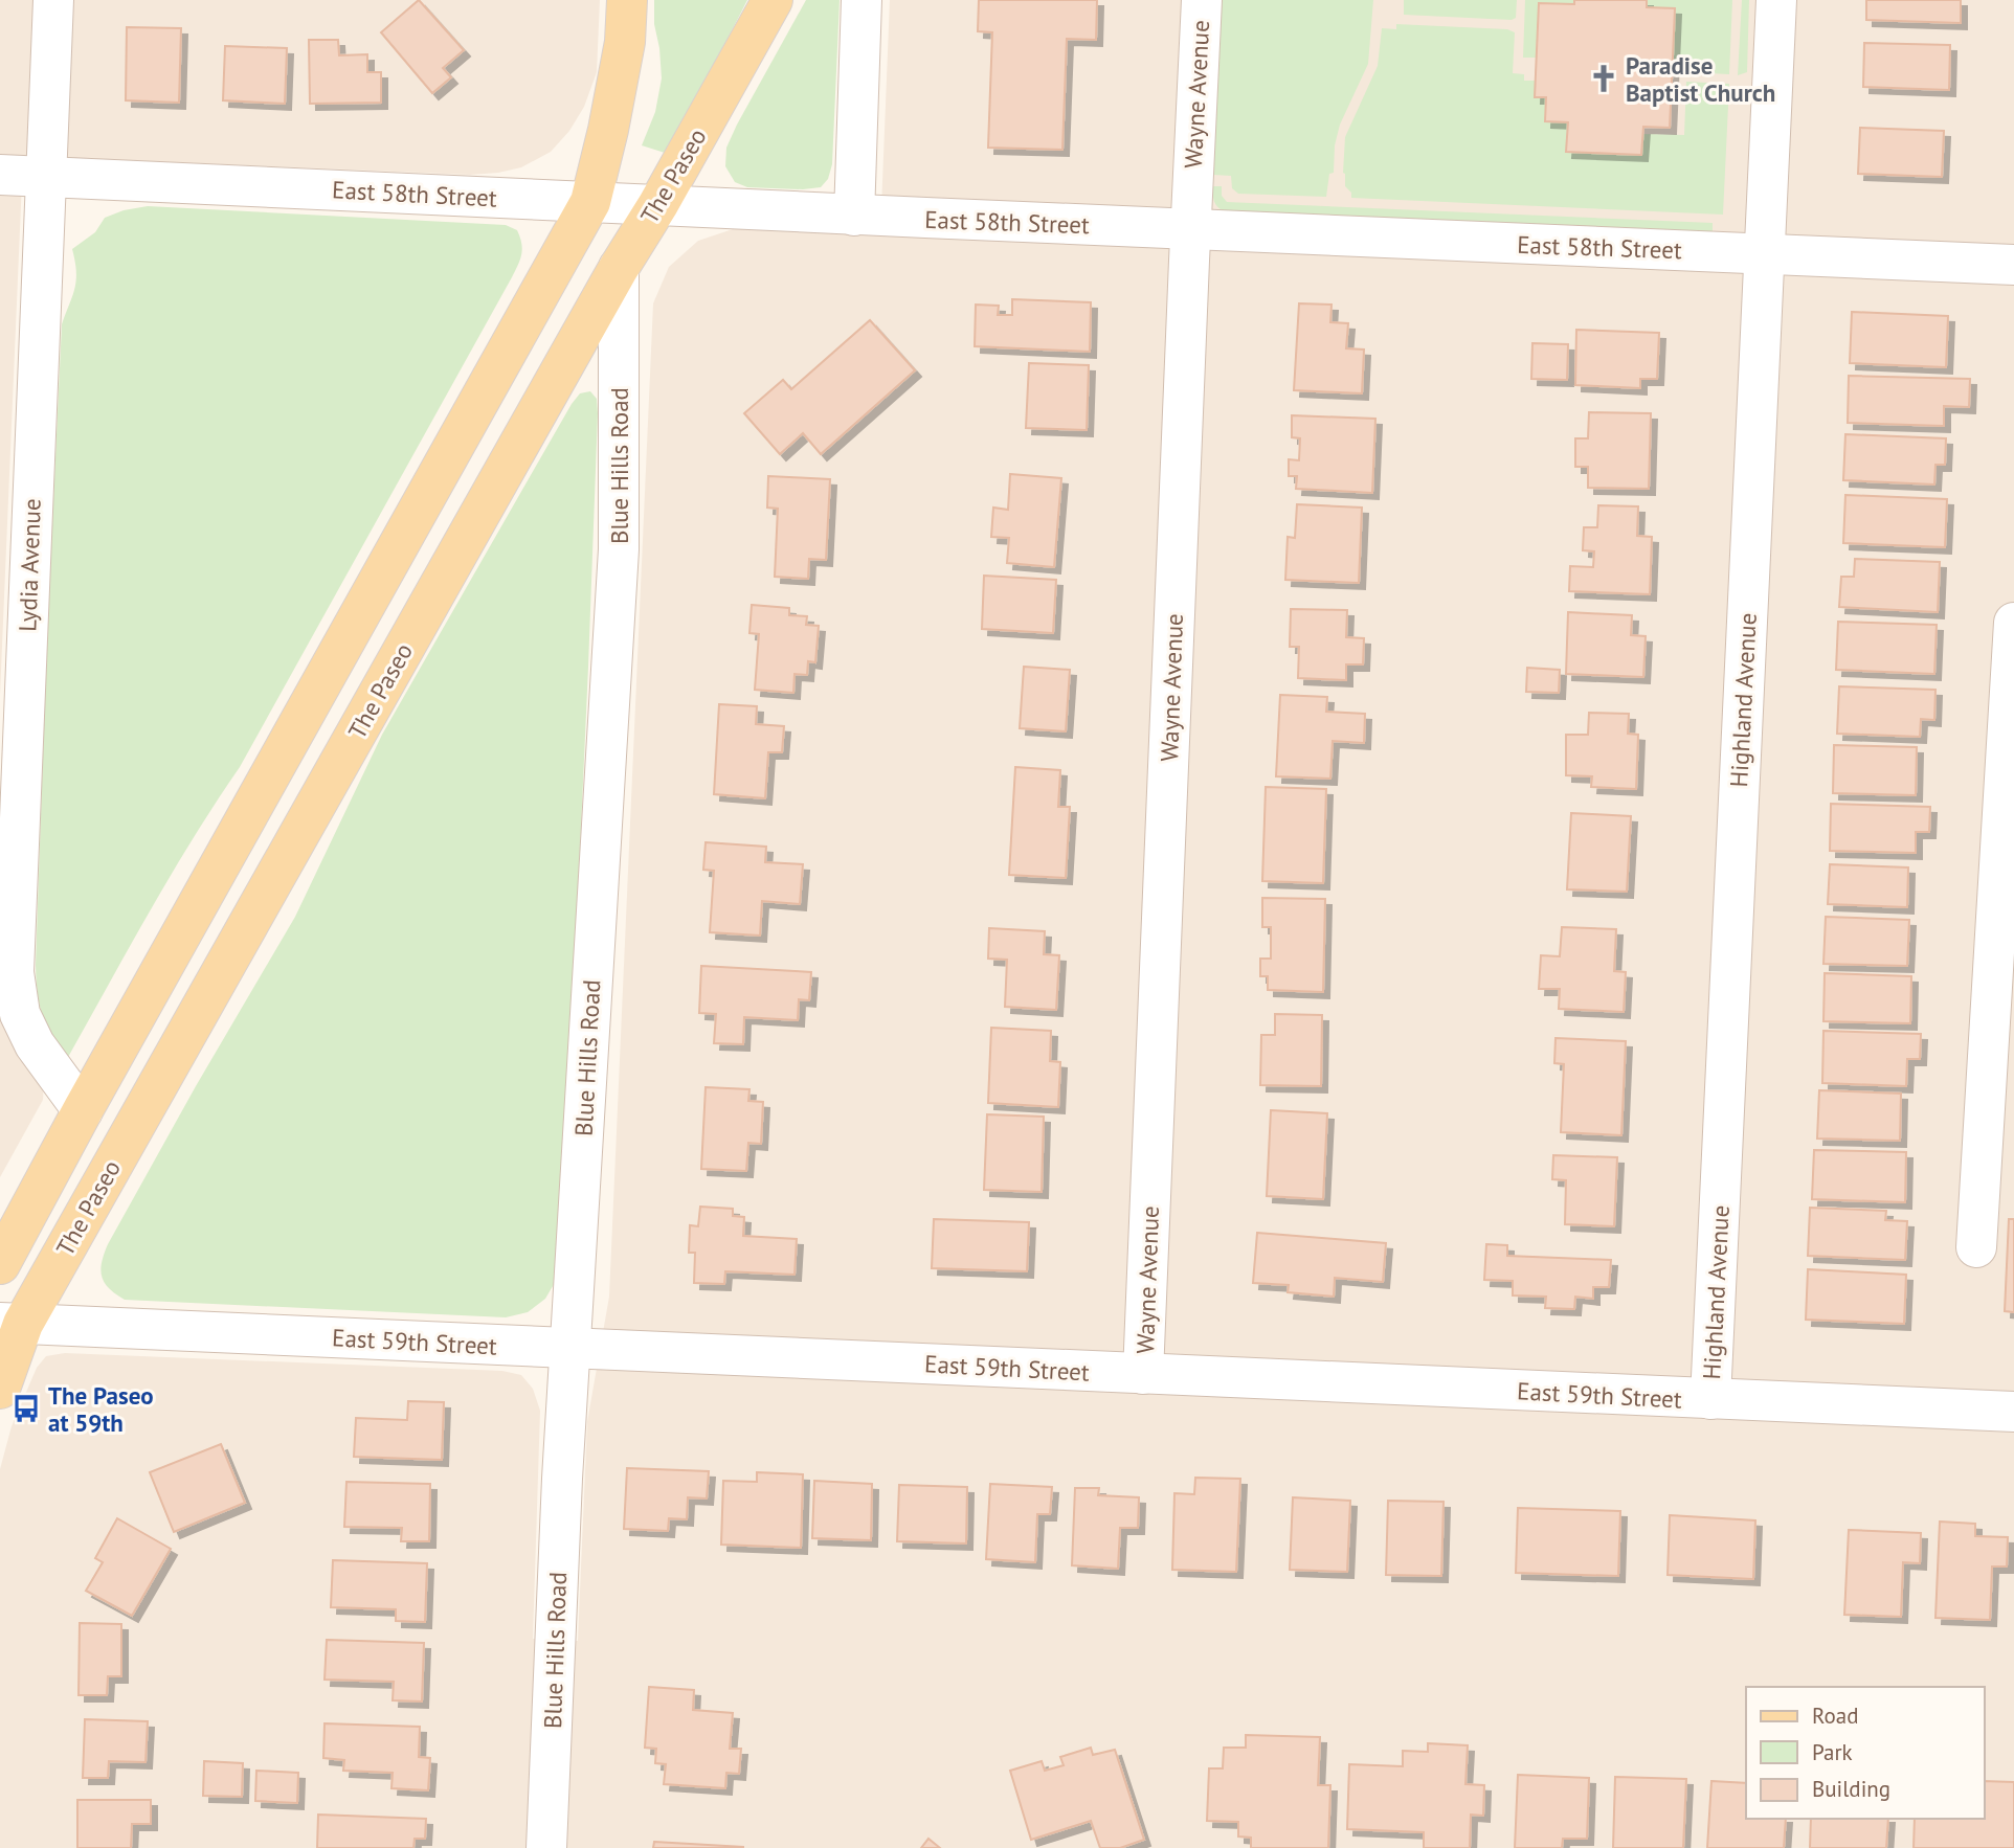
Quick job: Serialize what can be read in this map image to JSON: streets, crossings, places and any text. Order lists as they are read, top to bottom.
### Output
{
  "streets": {
    "main road": ["The Paseo"],
    "street": [
      "Wayne Avenue",
      "East 58th Street",
      "Blue Hills Road",
      "Lydia Avenue",
      "Highland Avenue",
      "East 59th Street"
    ]
  },
  "crossings": [
    ["Wayne Avenue", "East 58th Street"],
    ["Wayne Avenue", "East 59th Street"],
    ["The Paseo", "East 58th Street"],
    ["The Paseo", "Blue Hills Road"],
    ["The Paseo", "Lydia Avenue"],
    ["The Paseo", "East 59th Street"],
    ["East 58th Street", "Lydia Avenue"],
    ["East 58th Street", "Highland Avenue"],
    ["Blue Hills Road", "East 59th Street"],
    ["Highland Avenue", "East 59th Street"]
  ],
  "places": {
    "church": ["Paradise Baptist Church"],
    "bus stop": ["The Paseo at 59th"]
  },
  "legend": ["Road", "Park", "Building"]
}
